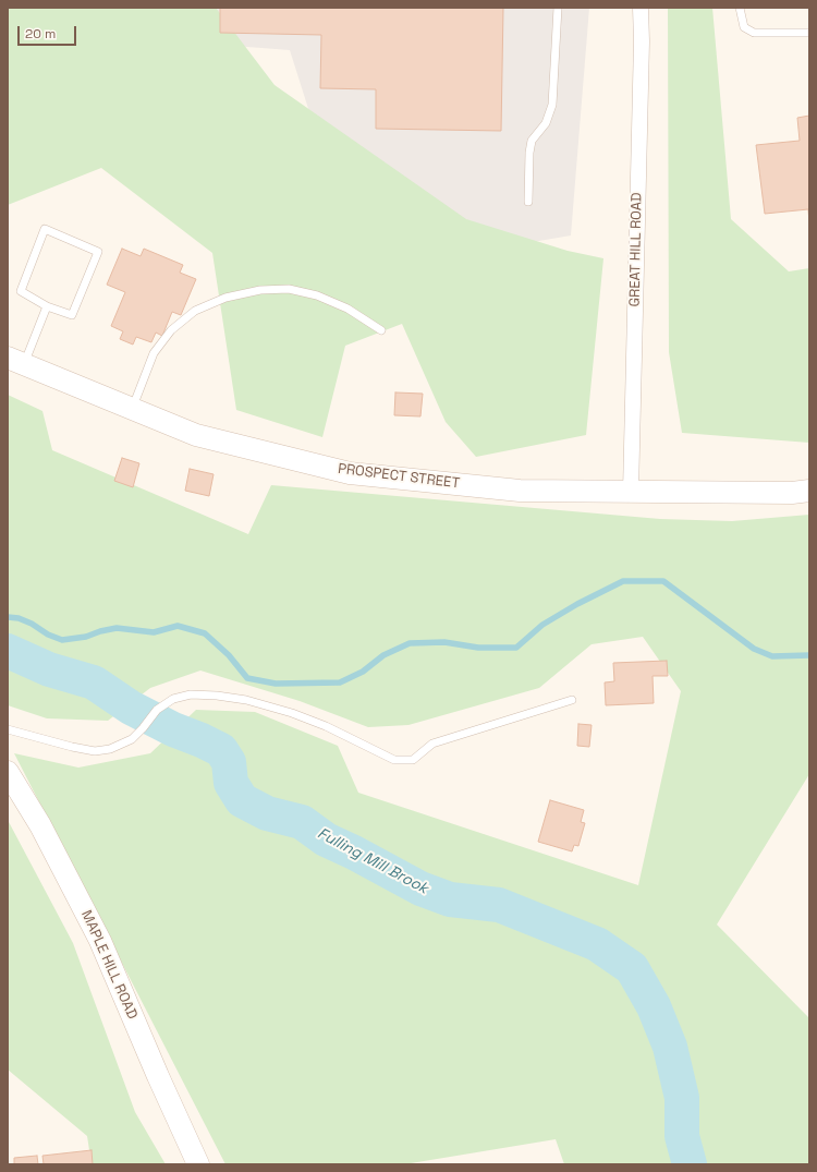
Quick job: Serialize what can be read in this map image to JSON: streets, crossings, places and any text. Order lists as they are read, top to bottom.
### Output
{
  "streets": {
    "main road": ["PROSPECT STREET", "MAPLE HILL ROAD"],
    "street": ["GREAT HILL ROAD"]
  },
  "crossings": [
    ["GREAT HILL ROAD", "PROSPECT STREET"]
  ],
  "water": ["Fulling Mill Brook"],
  "scale_bar": "20 m"
}
